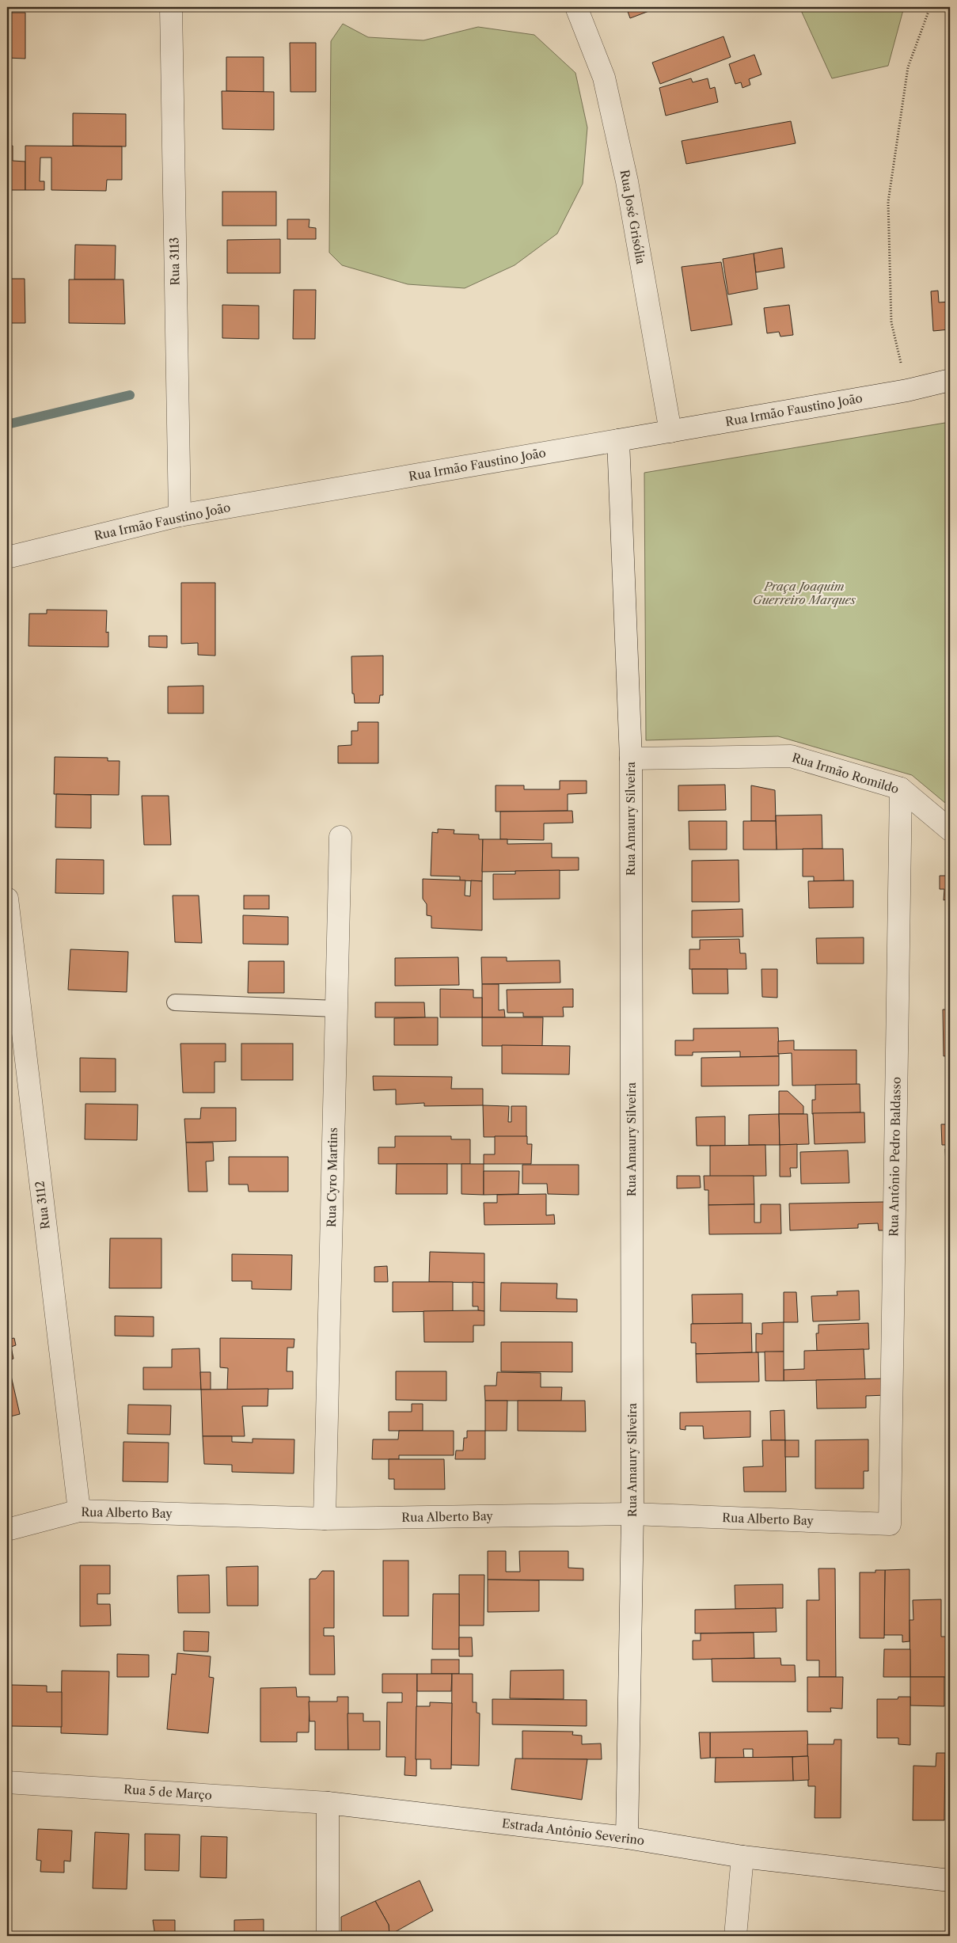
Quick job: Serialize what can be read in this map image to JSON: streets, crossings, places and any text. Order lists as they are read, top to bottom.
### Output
{
  "streets": {
    "street": [
      "Rua José Grisólia",
      "Rua 3113",
      "Rua Irmão Faustino João",
      "Rua Irmão Romildo",
      "Rua Amaury Silveira",
      "Rua Antônio Pedro Baldasso",
      "Rua Cyro Martins",
      "Rua 3112",
      "Rua Alberto Bay",
      "Rua 5 de Março",
      "Estrada Antônio Severino"
    ]
  },
  "crossings": [
    ["Rua José Grisólia", "Rua Irmão Faustino João"],
    ["Rua 3113", "Rua Irmão Faustino João"],
    ["Rua Irmão Faustino João", "Rua Amaury Silveira"],
    ["Rua Irmão Romildo", "Rua Amaury Silveira"],
    ["Rua Irmão Romildo", "Rua Antônio Pedro Baldasso"],
    ["Rua Amaury Silveira", "Rua Alberto Bay"],
    ["Rua Amaury Silveira", "Estrada Antônio Severino"],
    ["Rua Antônio Pedro Baldasso", "Rua Alberto Bay"],
    ["Rua Cyro Martins", "Rua Alberto Bay"],
    ["Rua 3112", "Rua Alberto Bay"],
    ["Rua 5 de Março", "Estrada Antônio Severino"]
  ],
  "parks": ["Praça Joaquim Guerreiro Marques"]
}
